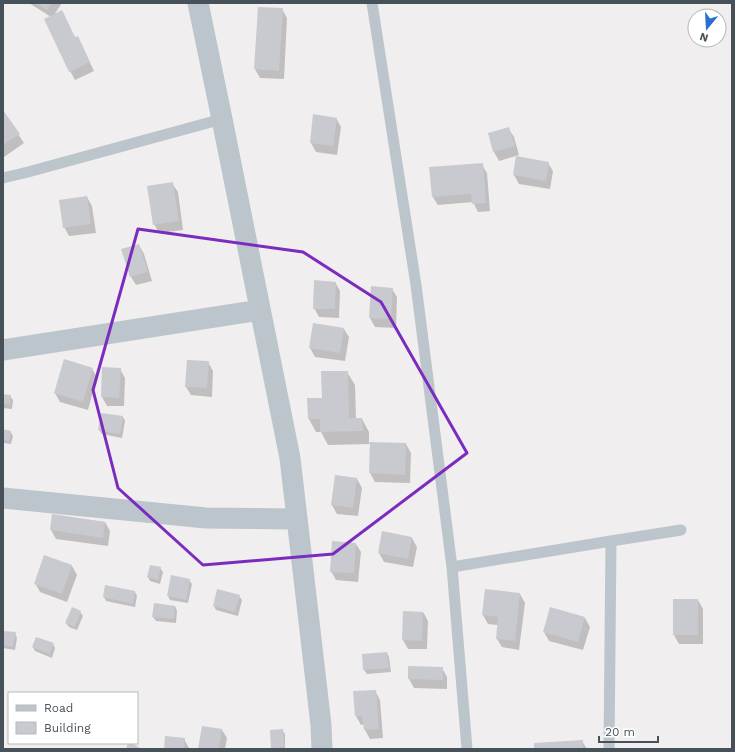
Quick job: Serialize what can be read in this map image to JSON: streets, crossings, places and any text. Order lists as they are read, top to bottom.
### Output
{
  "legend": ["Road", "Building"],
  "scale_bar": "20 m",
  "north": "bottom"
}
